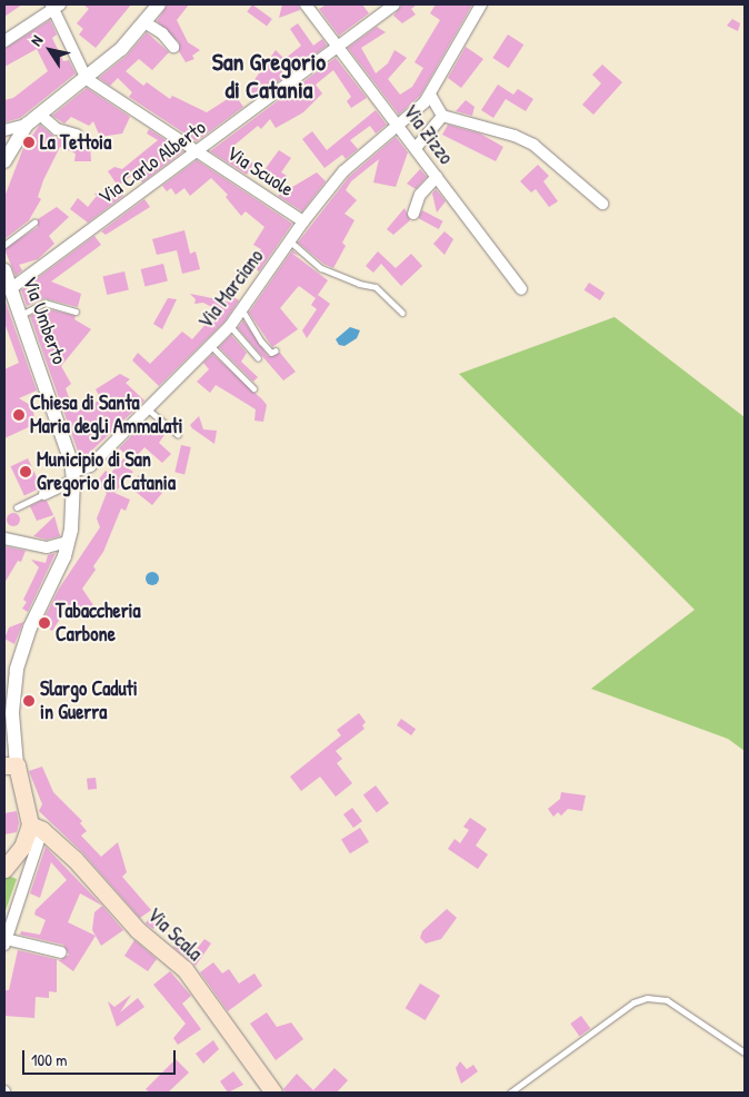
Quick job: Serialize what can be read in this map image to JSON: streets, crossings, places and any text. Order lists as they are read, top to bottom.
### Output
{
  "streets": {
    "main road": ["Via Scala"],
    "street": [
      "Via Zizzo",
      "Via Carlo Alberto",
      "Via Scuole",
      "Via Marciano",
      "Via Umberto"
    ]
  },
  "crossings": [
    ["Via Zizzo", "Via Carlo Alberto"],
    ["Via Zizzo", "Via Marciano"],
    ["Via Carlo Alberto", "Via Scuole"],
    ["Via Carlo Alberto", "Via Umberto"],
    ["Via Scuole", "Via Marciano"],
    ["Via Marciano", "Via Umberto"]
  ],
  "districts": ["San Gregorio di Catania"],
  "places": [
    "La Tettoia",
    "Chiesa di Santa Maria degli Ammalati",
    "Municipio di San Gregorio di Catania",
    "Tabaccheria Carbone",
    "Slargo Caduti in Guerra"
  ],
  "scale_bar": "100 m",
  "north": "top left"
}
